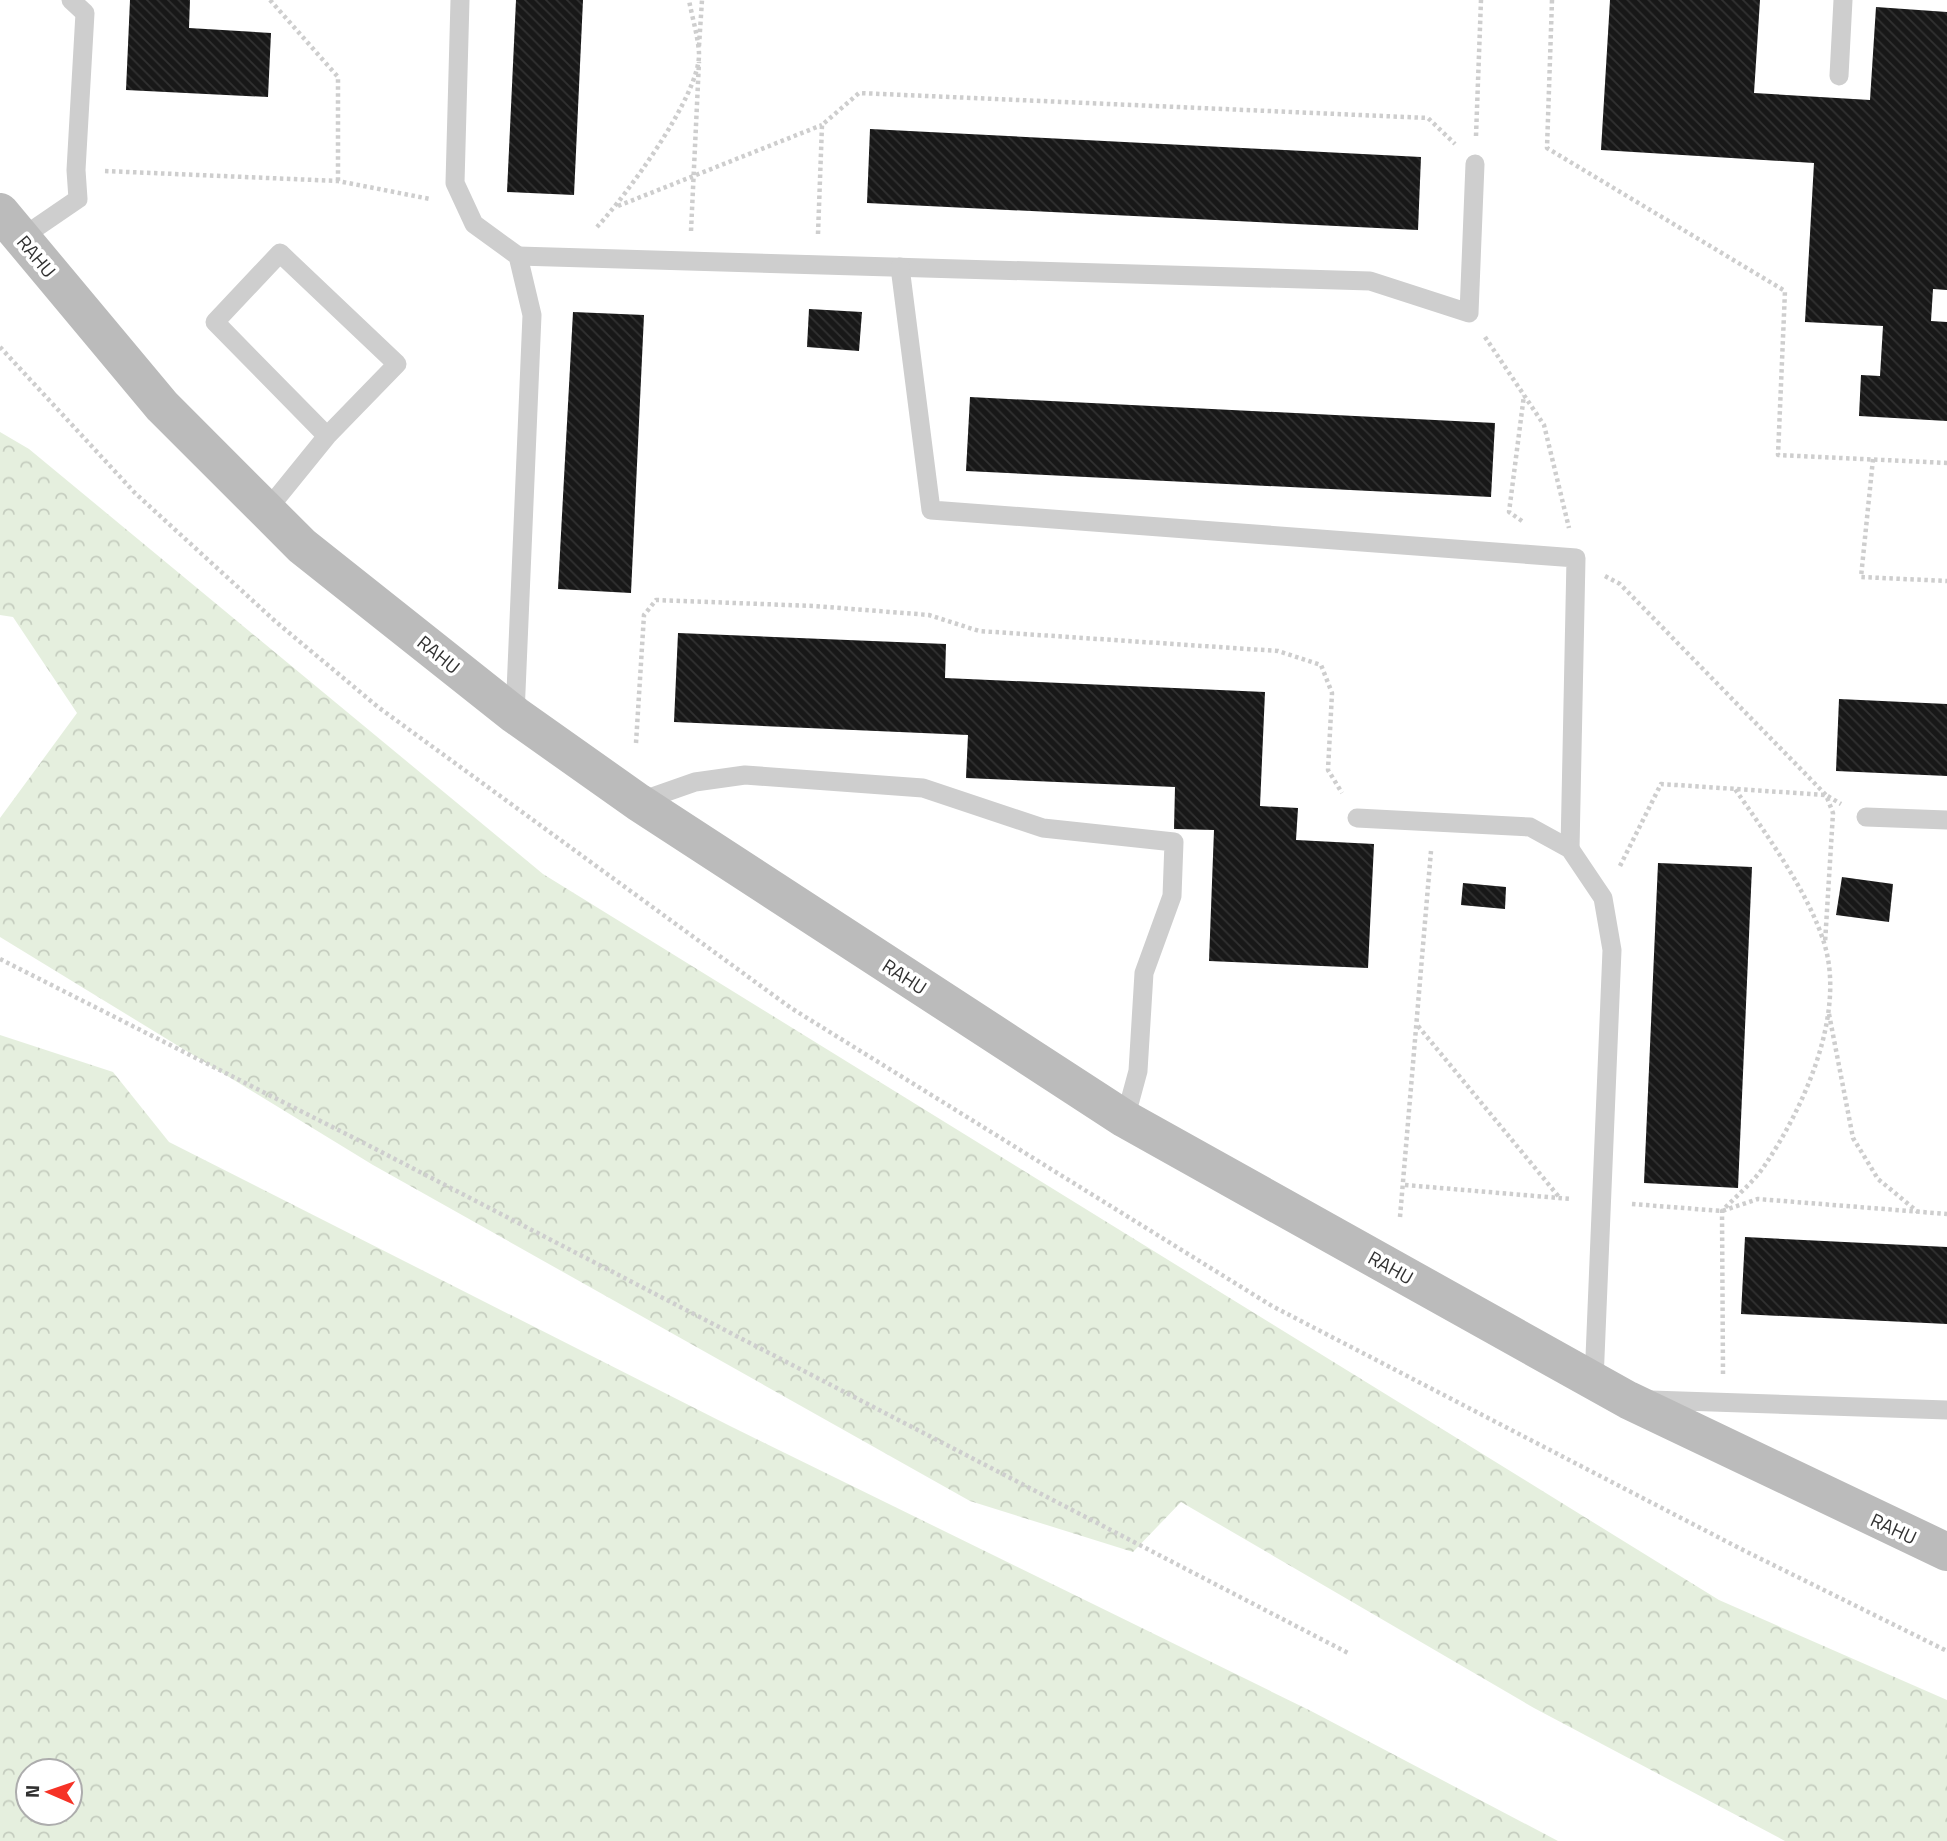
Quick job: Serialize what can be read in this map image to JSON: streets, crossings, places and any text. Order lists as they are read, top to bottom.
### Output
{
  "streets": {
    "main road": ["RAHU"]
  },
  "north": "left"
}
